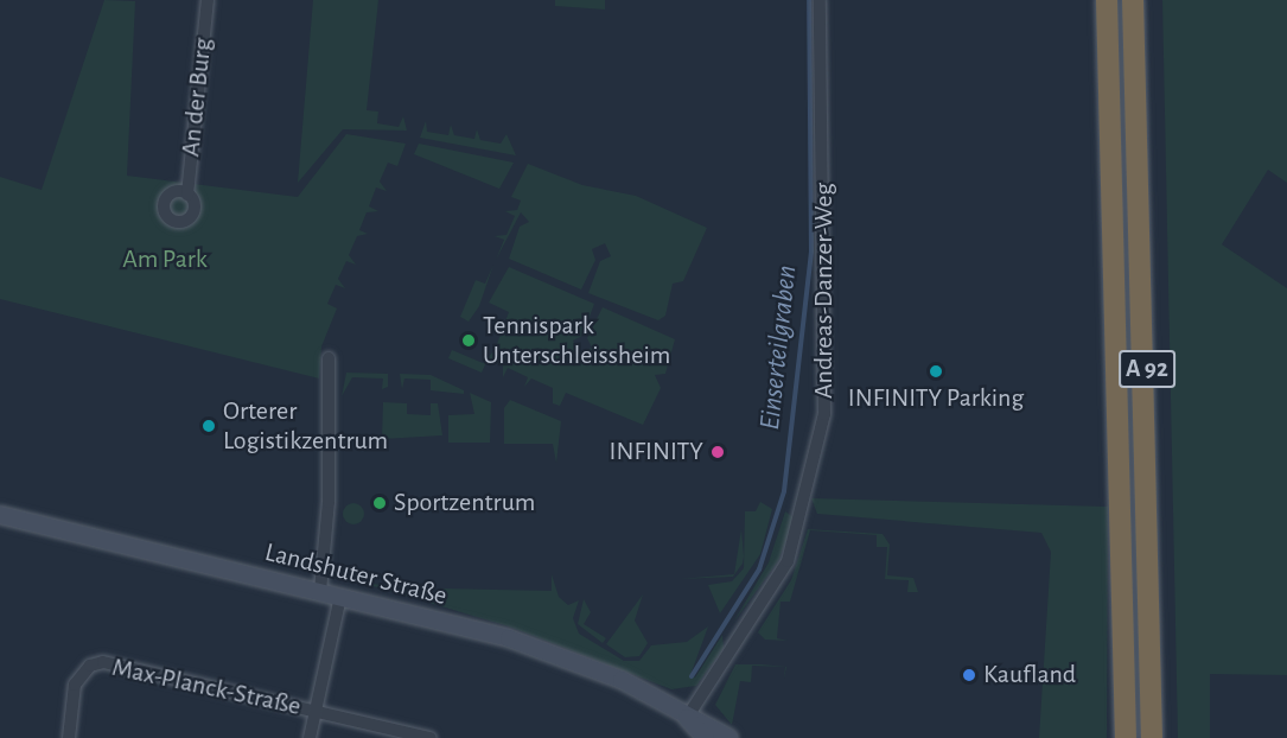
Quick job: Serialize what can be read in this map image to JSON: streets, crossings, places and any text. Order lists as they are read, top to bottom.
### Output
{
  "streets": {
    "highway": ["A 92"],
    "main road": ["Landshuter Straße"],
    "street": ["An der Burg", "Andreas-Danzer-Weg", "Max-Planck-Straße"]
  },
  "crossings": [
    ["Andreas-Danzer-Weg", "Landshuter Straße"]
  ],
  "water": ["Einserteilgraben"],
  "parks": ["Am Park"],
  "places": [
    "Tennispark Unterschleissheim",
    "INFINITY Parking",
    "Orterer Logistikzentrum",
    "INFINITY",
    "Sportzentrum",
    "Kaufland"
  ]
}
